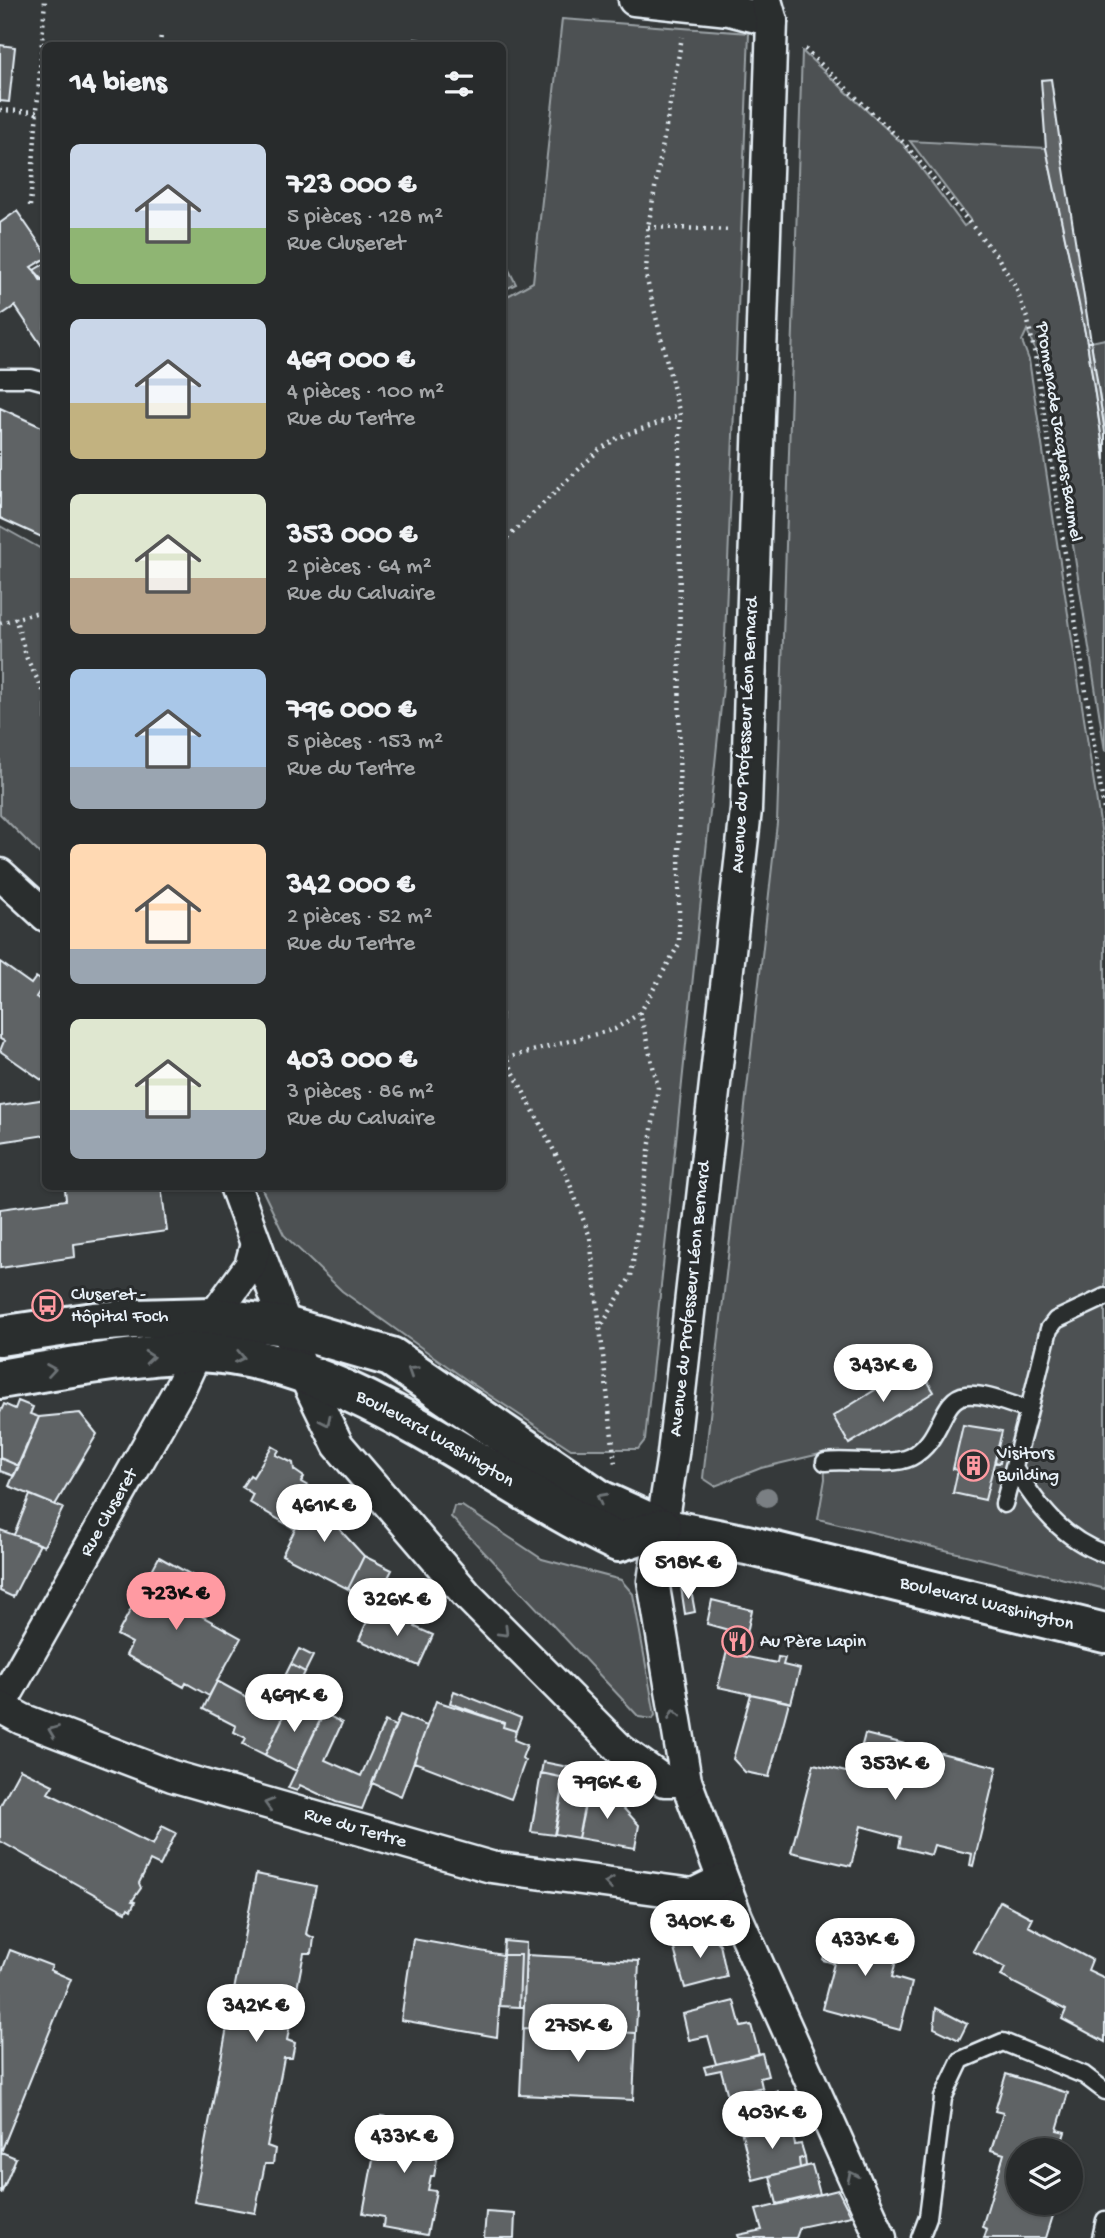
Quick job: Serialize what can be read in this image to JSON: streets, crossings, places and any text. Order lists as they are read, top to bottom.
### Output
{
  "streets": {
    "street": [
      "Avenue du Professeur Léon Bernard",
      "Boulevard Washington",
      "Rue Cluseret",
      "Rue du Tertre"
    ],
    "path": ["Promenade Jacques-Baumel"]
  },
  "crossings": [
    ["Promenade Jacques-Baumel", "Avenue du Professeur Léon Bernard"],
    ["Avenue du Professeur Léon Bernard", "Boulevard Washington"],
    ["Avenue du Professeur Léon Bernard", "Rue du Tertre"],
    ["Boulevard Washington", "Rue Cluseret"],
    ["Rue Cluseret", "Rue du Tertre"]
  ],
  "one_way": ["Rue du Tertre"],
  "places": {
    "bus stop": ["Cluseret - Hôpital Foch"],
    "building": ["Visitors Building"],
    "restaurant": ["Au Père Lapin"]
  },
  "page": {
    "heading": "14 biens",
    "list": [
      {
        "name": "723 000 €",
        "note": "5 pièces · 128 m² · Rue Cluseret"
      },
      {
        "name": "469 000 €",
        "note": "4 pièces · 100 m² · Rue du Tertre"
      },
      {
        "name": "353 000 €",
        "note": "2 pièces · 64 m² · Rue du Calvaire"
      },
      {
        "name": "796 000 €",
        "note": "5 pièces · 153 m² · Rue du Tertre"
      },
      {
        "name": "342 000 €",
        "note": "2 pièces · 52 m² · Rue du Tertre"
      },
      {
        "name": "403 000 €",
        "note": "3 pièces · 86 m² · Rue du Calvaire"
      }
    ],
    "price": [
      "343K €",
      "461K €",
      "518K €",
      "723K €",
      "326K €",
      "469K €",
      "353K €",
      "796K €",
      "340K €",
      "433K €",
      "342K €",
      "275K €",
      "403K €",
      "433K €"
    ]
  }
}
